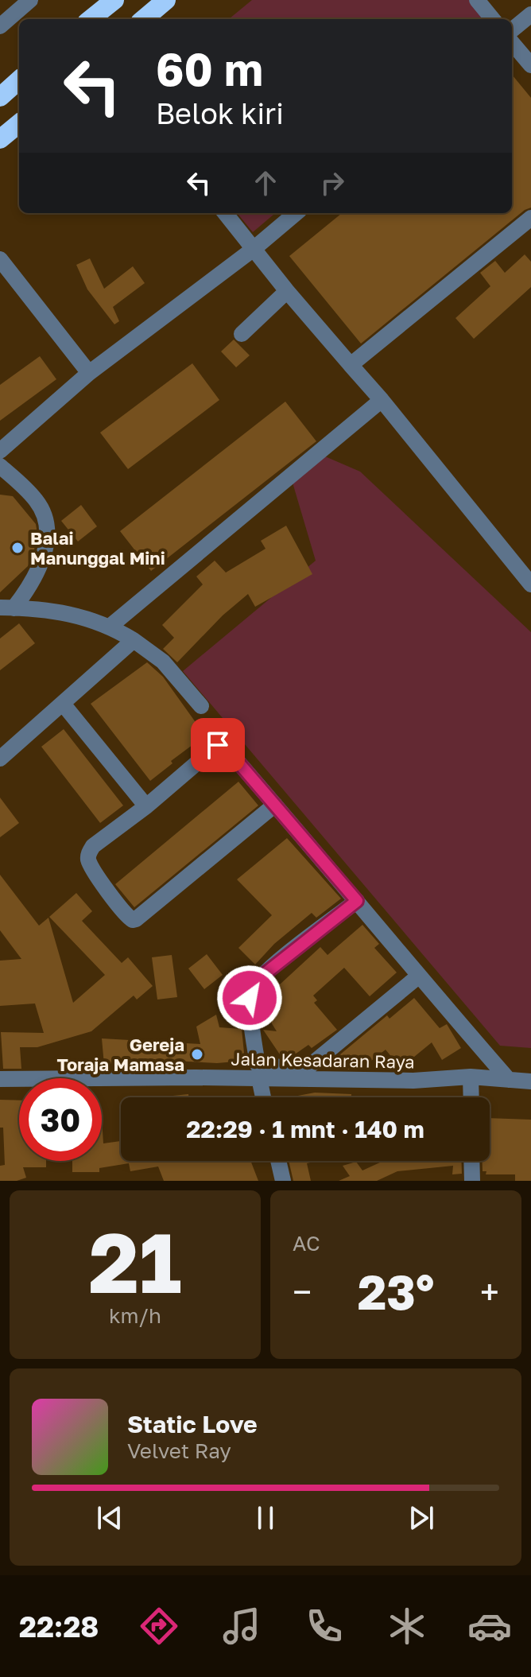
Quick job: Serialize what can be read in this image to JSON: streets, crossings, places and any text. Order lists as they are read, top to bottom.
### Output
{
  "streets": {
    "street": ["Jalan Kesadaran Raya"]
  },
  "places": ["Balai Manunggal Mini", "Gereja Toraja Mamasa"],
  "page": {
    "turn": ["60 m", "Belok kiri"],
    "limit": "30",
    "trip": "22:29 · 1 mnt · 140 m",
    "tile": [
      ["21", "km/h"],
      "AC"
    ],
    "heat": ["−", "23°", "+"],
    "song": ["Static Love", "Velvet Ray"],
    "tabs": "22:28"
  }
}
